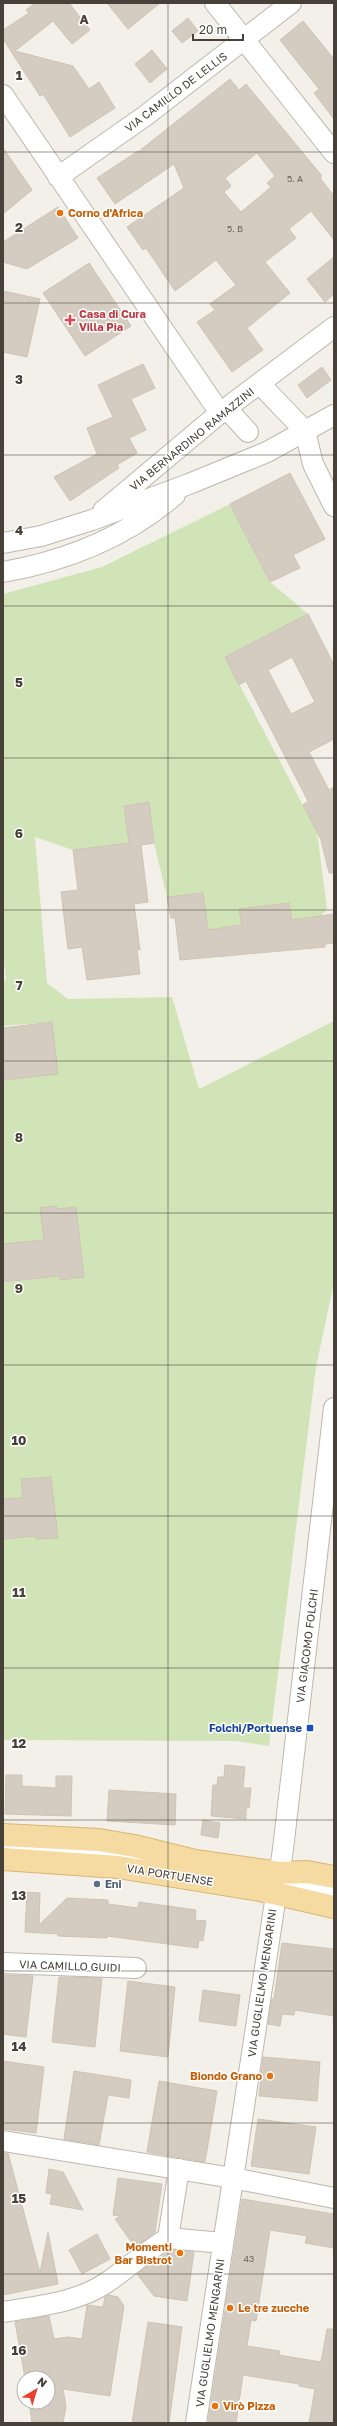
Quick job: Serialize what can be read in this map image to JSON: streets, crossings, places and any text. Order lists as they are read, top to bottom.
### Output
{
  "streets": {
    "main road": ["VIA PORTUENSE"],
    "street": [
      "VIA CAMILLO DE LELLIS",
      "VIA BERNARDINO RAMAZZINI",
      "VIA GIACOMO FOLCHI",
      "VIA CAMILLO GUIDI",
      "VIA GUGLIELMO MENGARINI"
    ]
  },
  "crossings": [
    ["VIA GIACOMO FOLCHI", "VIA PORTUENSE"],
    ["VIA GIACOMO FOLCHI", "VIA GUGLIELMO MENGARINI"],
    ["VIA PORTUENSE", "VIA GUGLIELMO MENGARINI"]
  ],
  "places": {
    "other": [
      "Corno d'Africa",
      "Eni",
      "Biondo Grano",
      "Momenti Bar Bistrot",
      "Le tre zucche",
      "Virò Pizza"
    ],
    "health": ["Casa di Cura Villa Pia"],
    "transit": ["Folchi/Portuense"]
  },
  "house_numbers": ["5. А", "5. B", "43"],
  "scale_bar": "20 m",
  "north": "top right",
  "grid": {
    "columns": ["A"],
    "rows": [
      "1",
      "2",
      "3",
      "4",
      "5",
      "6",
      "7",
      "8",
      "9",
      "10",
      "11",
      "12",
      "13",
      "14",
      "15",
      "16"
    ]
  }
}
